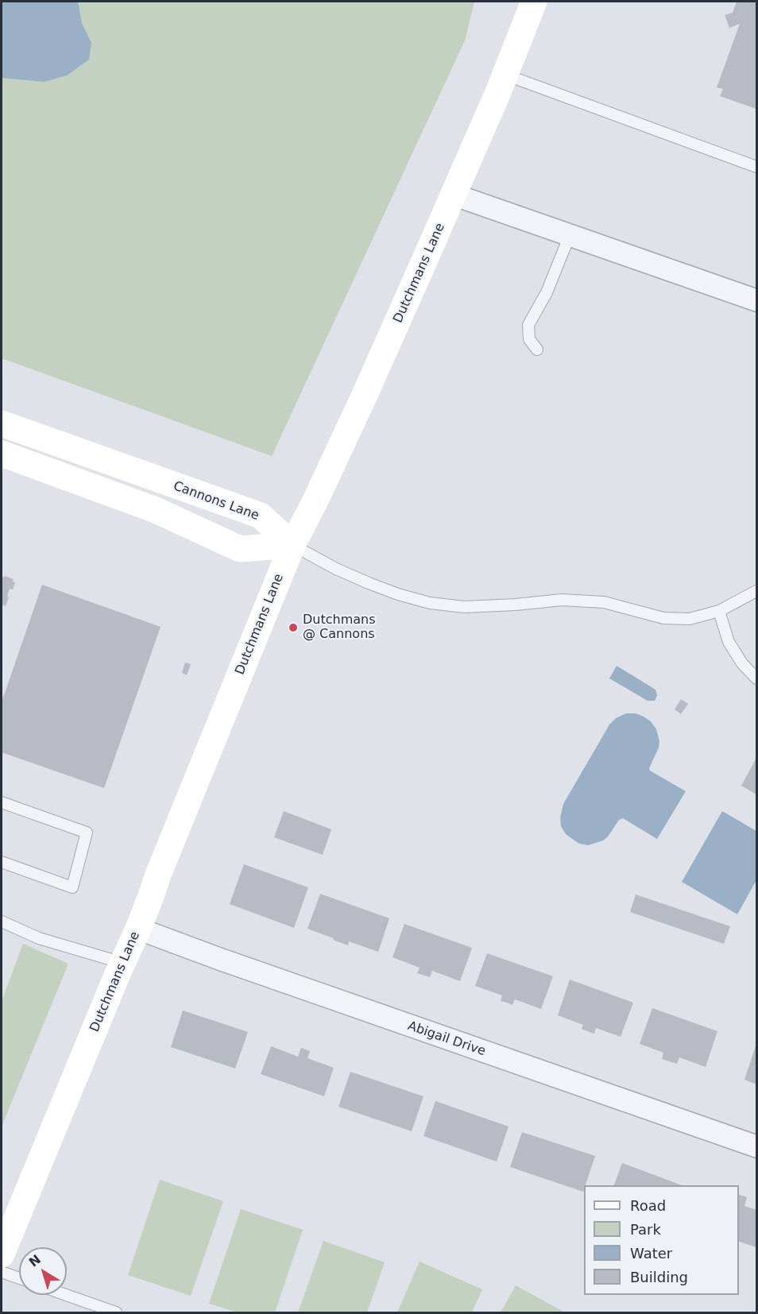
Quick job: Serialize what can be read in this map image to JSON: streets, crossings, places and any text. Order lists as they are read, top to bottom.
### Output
{
  "streets": {
    "main road": ["Dutchmans Lane", "Cannons Lane"],
    "street": ["Abigail Drive"]
  },
  "crossings": [
    ["Dutchmans Lane", "Cannons Lane"],
    ["Dutchmans Lane", "Abigail Drive"]
  ],
  "places": ["Dutchmans @ Cannons"],
  "legend": [
    "Road",
    "Park",
    "Water",
    "Building"
  ],
  "north": "top left"
}
